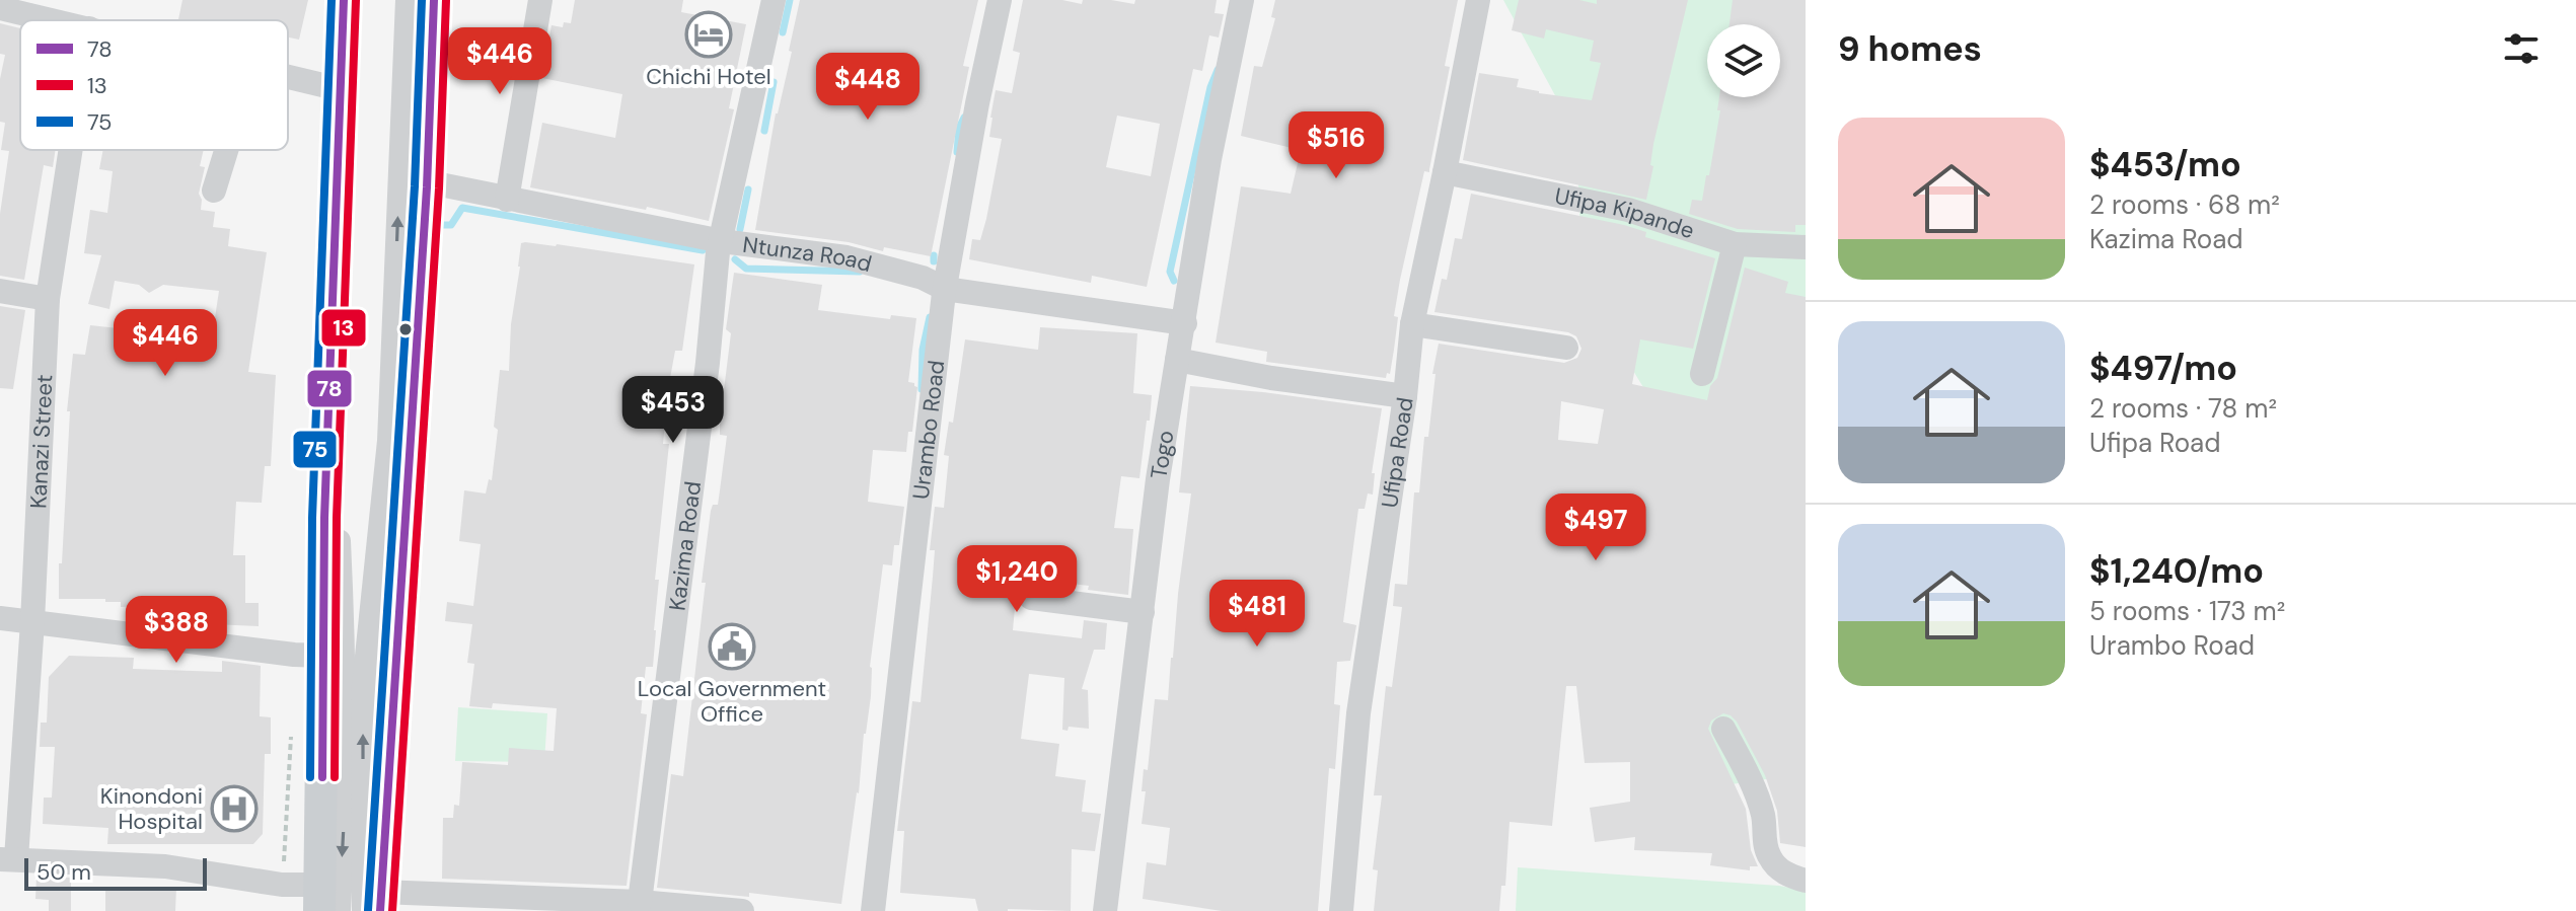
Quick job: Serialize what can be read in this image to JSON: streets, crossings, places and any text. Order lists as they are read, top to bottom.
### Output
{
  "streets": {
    "street": [
      "Ufipa Kipande",
      "Ntunza Road",
      "Urambo Road",
      "Kanazi Street",
      "Ufipa Road",
      "Togo",
      "Kazima Road"
    ]
  },
  "crossings": [
    ["Ufipa Kipande", "Ufipa Road"],
    ["Ntunza Road", "Urambo Road"],
    ["Ntunza Road", "Togo"],
    ["Ntunza Road", "Kazima Road"]
  ],
  "places": {
    "hotel": ["Chichi Hotel"],
    "public building": ["Local Government Office"],
    "hospital": ["Kinondoni Hospital"]
  },
  "lines": ["transit line 78", "transit line 13", "transit line 75"],
  "legend": ["78", "13", "75"],
  "scale_bar": "50 m",
  "page": {
    "heading": "9 homes",
    "price": [
      "$446",
      "$448",
      "$516",
      "$446",
      "$453",
      "$497",
      "$1,240",
      "$481",
      "$388"
    ],
    "list": [
      {
        "name": "$453/mo",
        "note": "2 rooms · 68 m² · Kazima Road"
      },
      {
        "name": "$497/mo",
        "note": "2 rooms · 78 m² · Ufipa Road"
      },
      {
        "name": "$1,240/mo",
        "note": "5 rooms · 173 m² · Urambo Road"
      }
    ],
    "scale": "50 m"
  }
}
